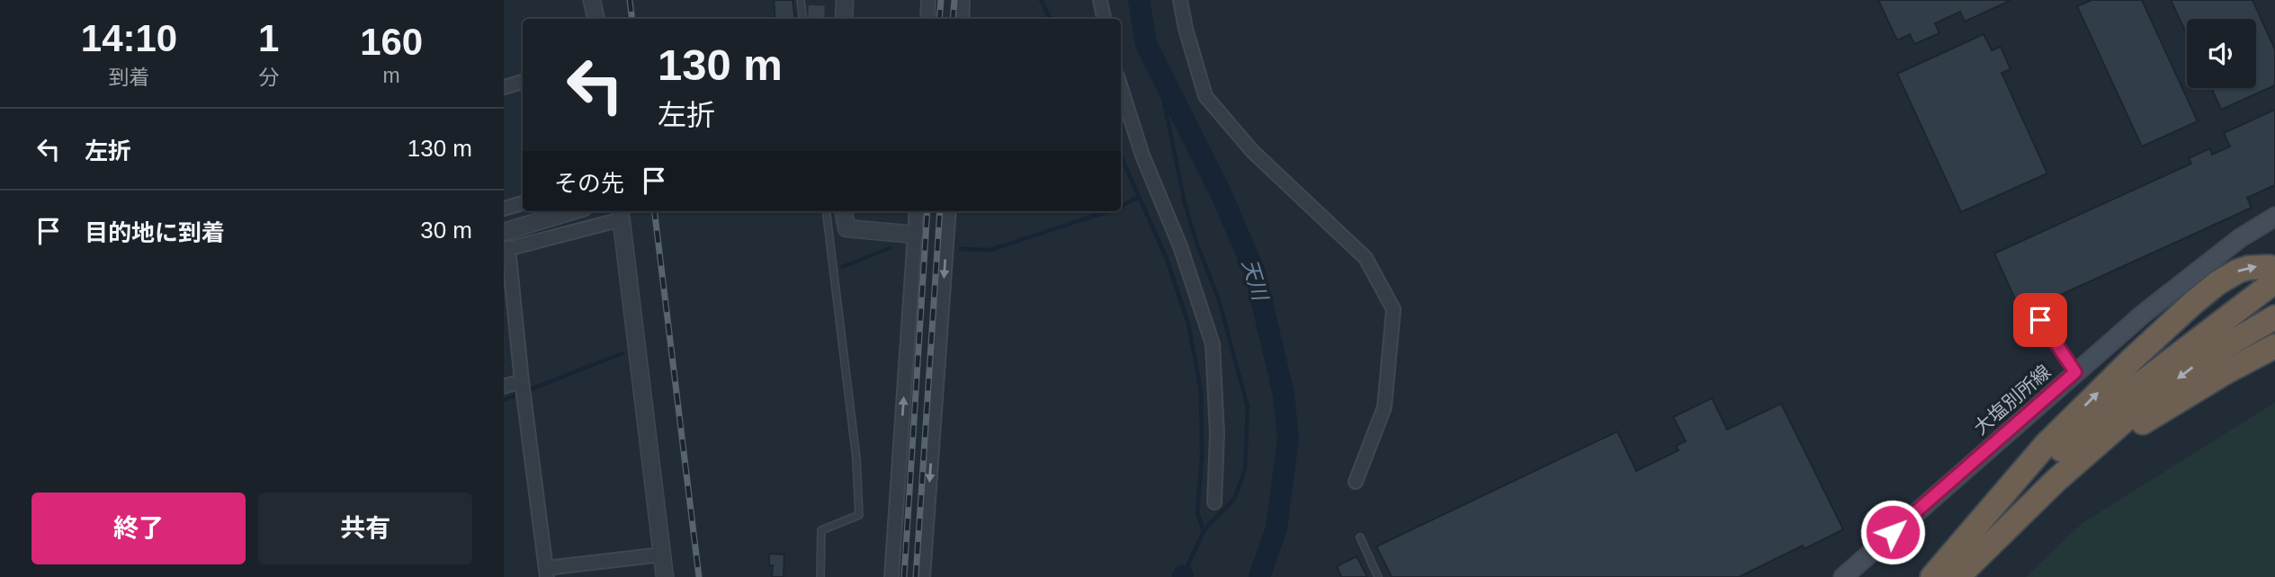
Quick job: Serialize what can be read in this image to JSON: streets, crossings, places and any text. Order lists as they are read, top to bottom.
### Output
{
  "streets": {
    "main road": ["大塩別所線"]
  },
  "water": ["天川"],
  "page": {
    "eta": [
      "14:10",
      "到着",
      "1",
      "分",
      "160",
      "m"
    ],
    "turn": ["130 m", "左折"],
    "list": [
      {
        "name": "左折",
        "value": "130 m"
      },
      {
        "name": "目的地に到着",
        "value": "30 m"
      }
    ],
    "then": "その先",
    "buttons": ["終了", "共有"]
  }
}
